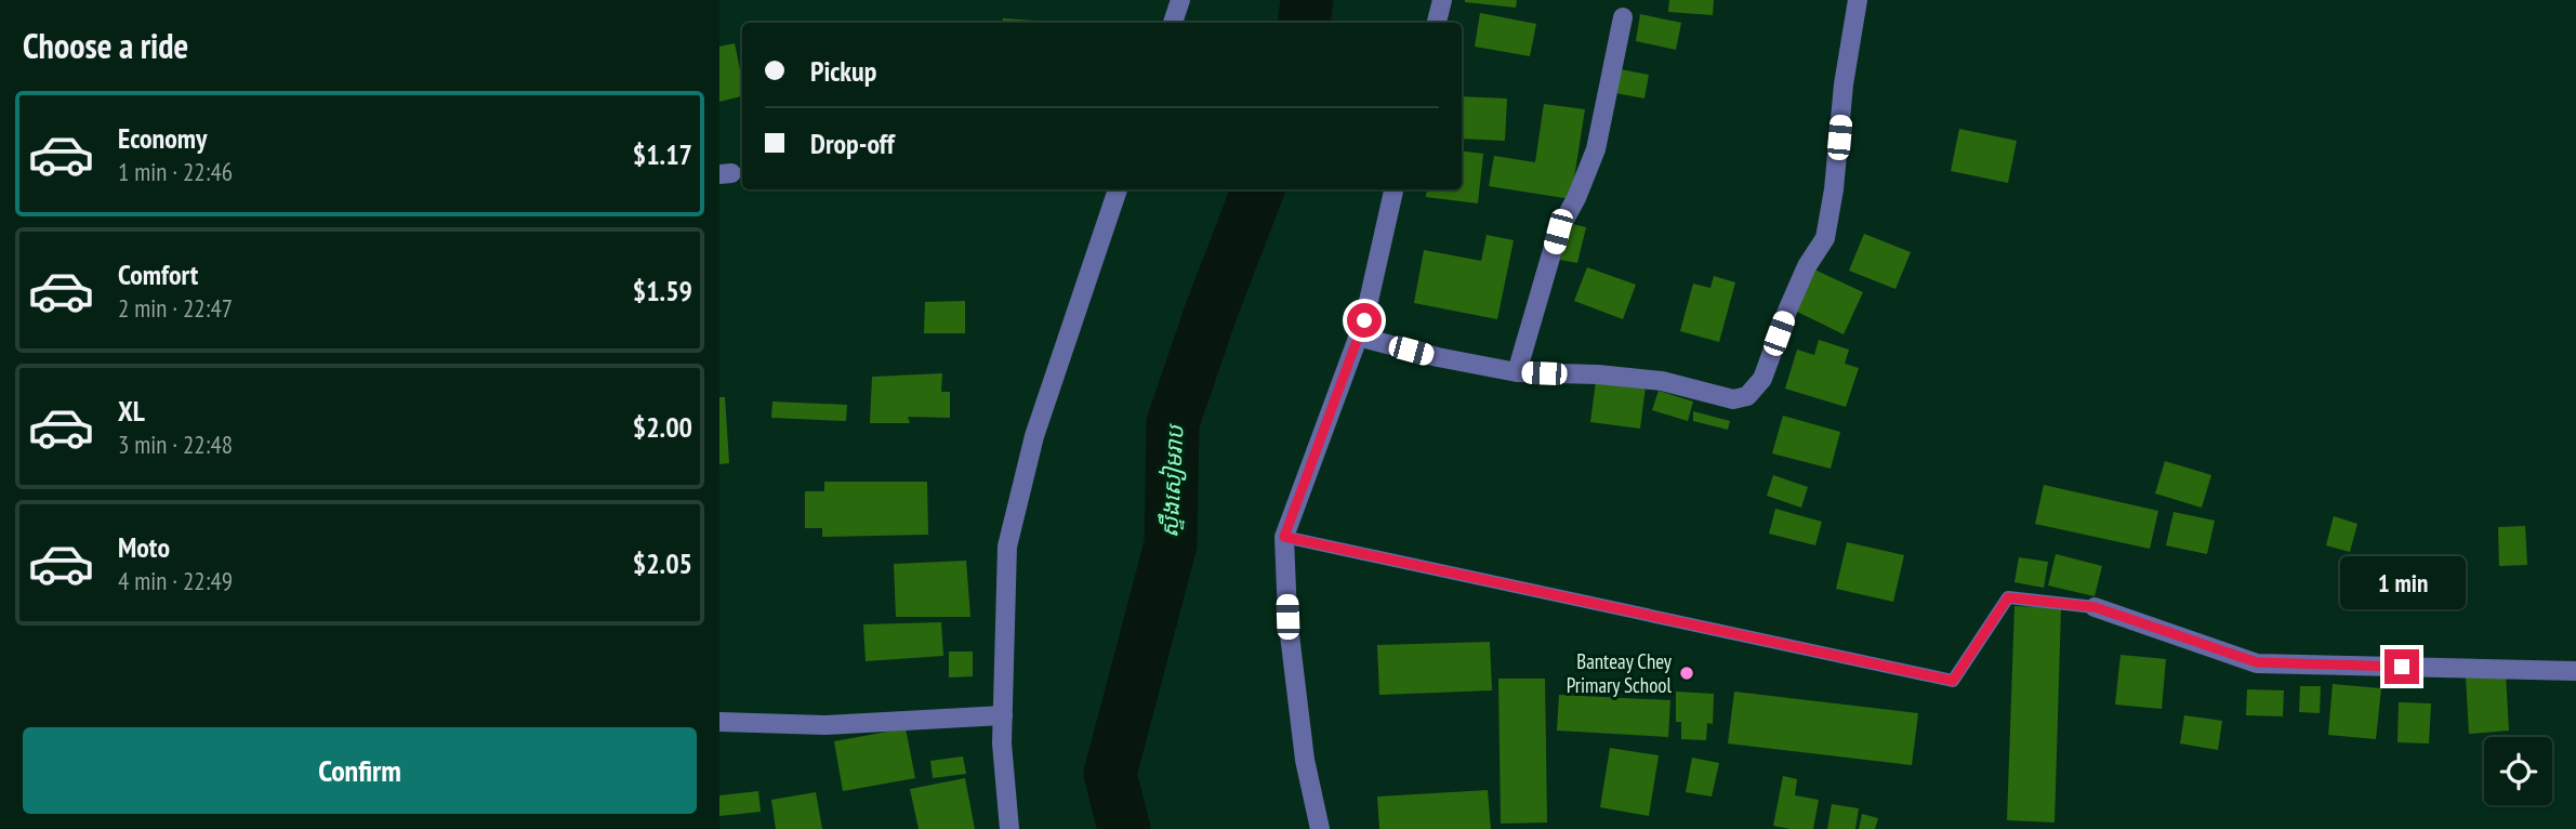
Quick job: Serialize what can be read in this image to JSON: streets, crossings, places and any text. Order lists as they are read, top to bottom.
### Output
{
  "water": ["ស្ទឹងសៀមរាប"],
  "places": ["Banteay Chey Primary School"],
  "page": {
    "heading": "Choose a ride",
    "banner": ["Pickup", "Drop-off"],
    "list": [
      {
        "name": "Economy",
        "note": "1 min · 22:46",
        "value": "$1.17"
      },
      {
        "name": "Comfort",
        "note": "2 min · 22:47",
        "value": "$1.59"
      },
      {
        "name": "XL",
        "note": "3 min · 22:48",
        "value": "$2.00"
      },
      {
        "name": "Moto",
        "note": "4 min · 22:49",
        "value": "$2.05"
      }
    ],
    "bubble": "1 min",
    "buttons": "Confirm"
  }
}
